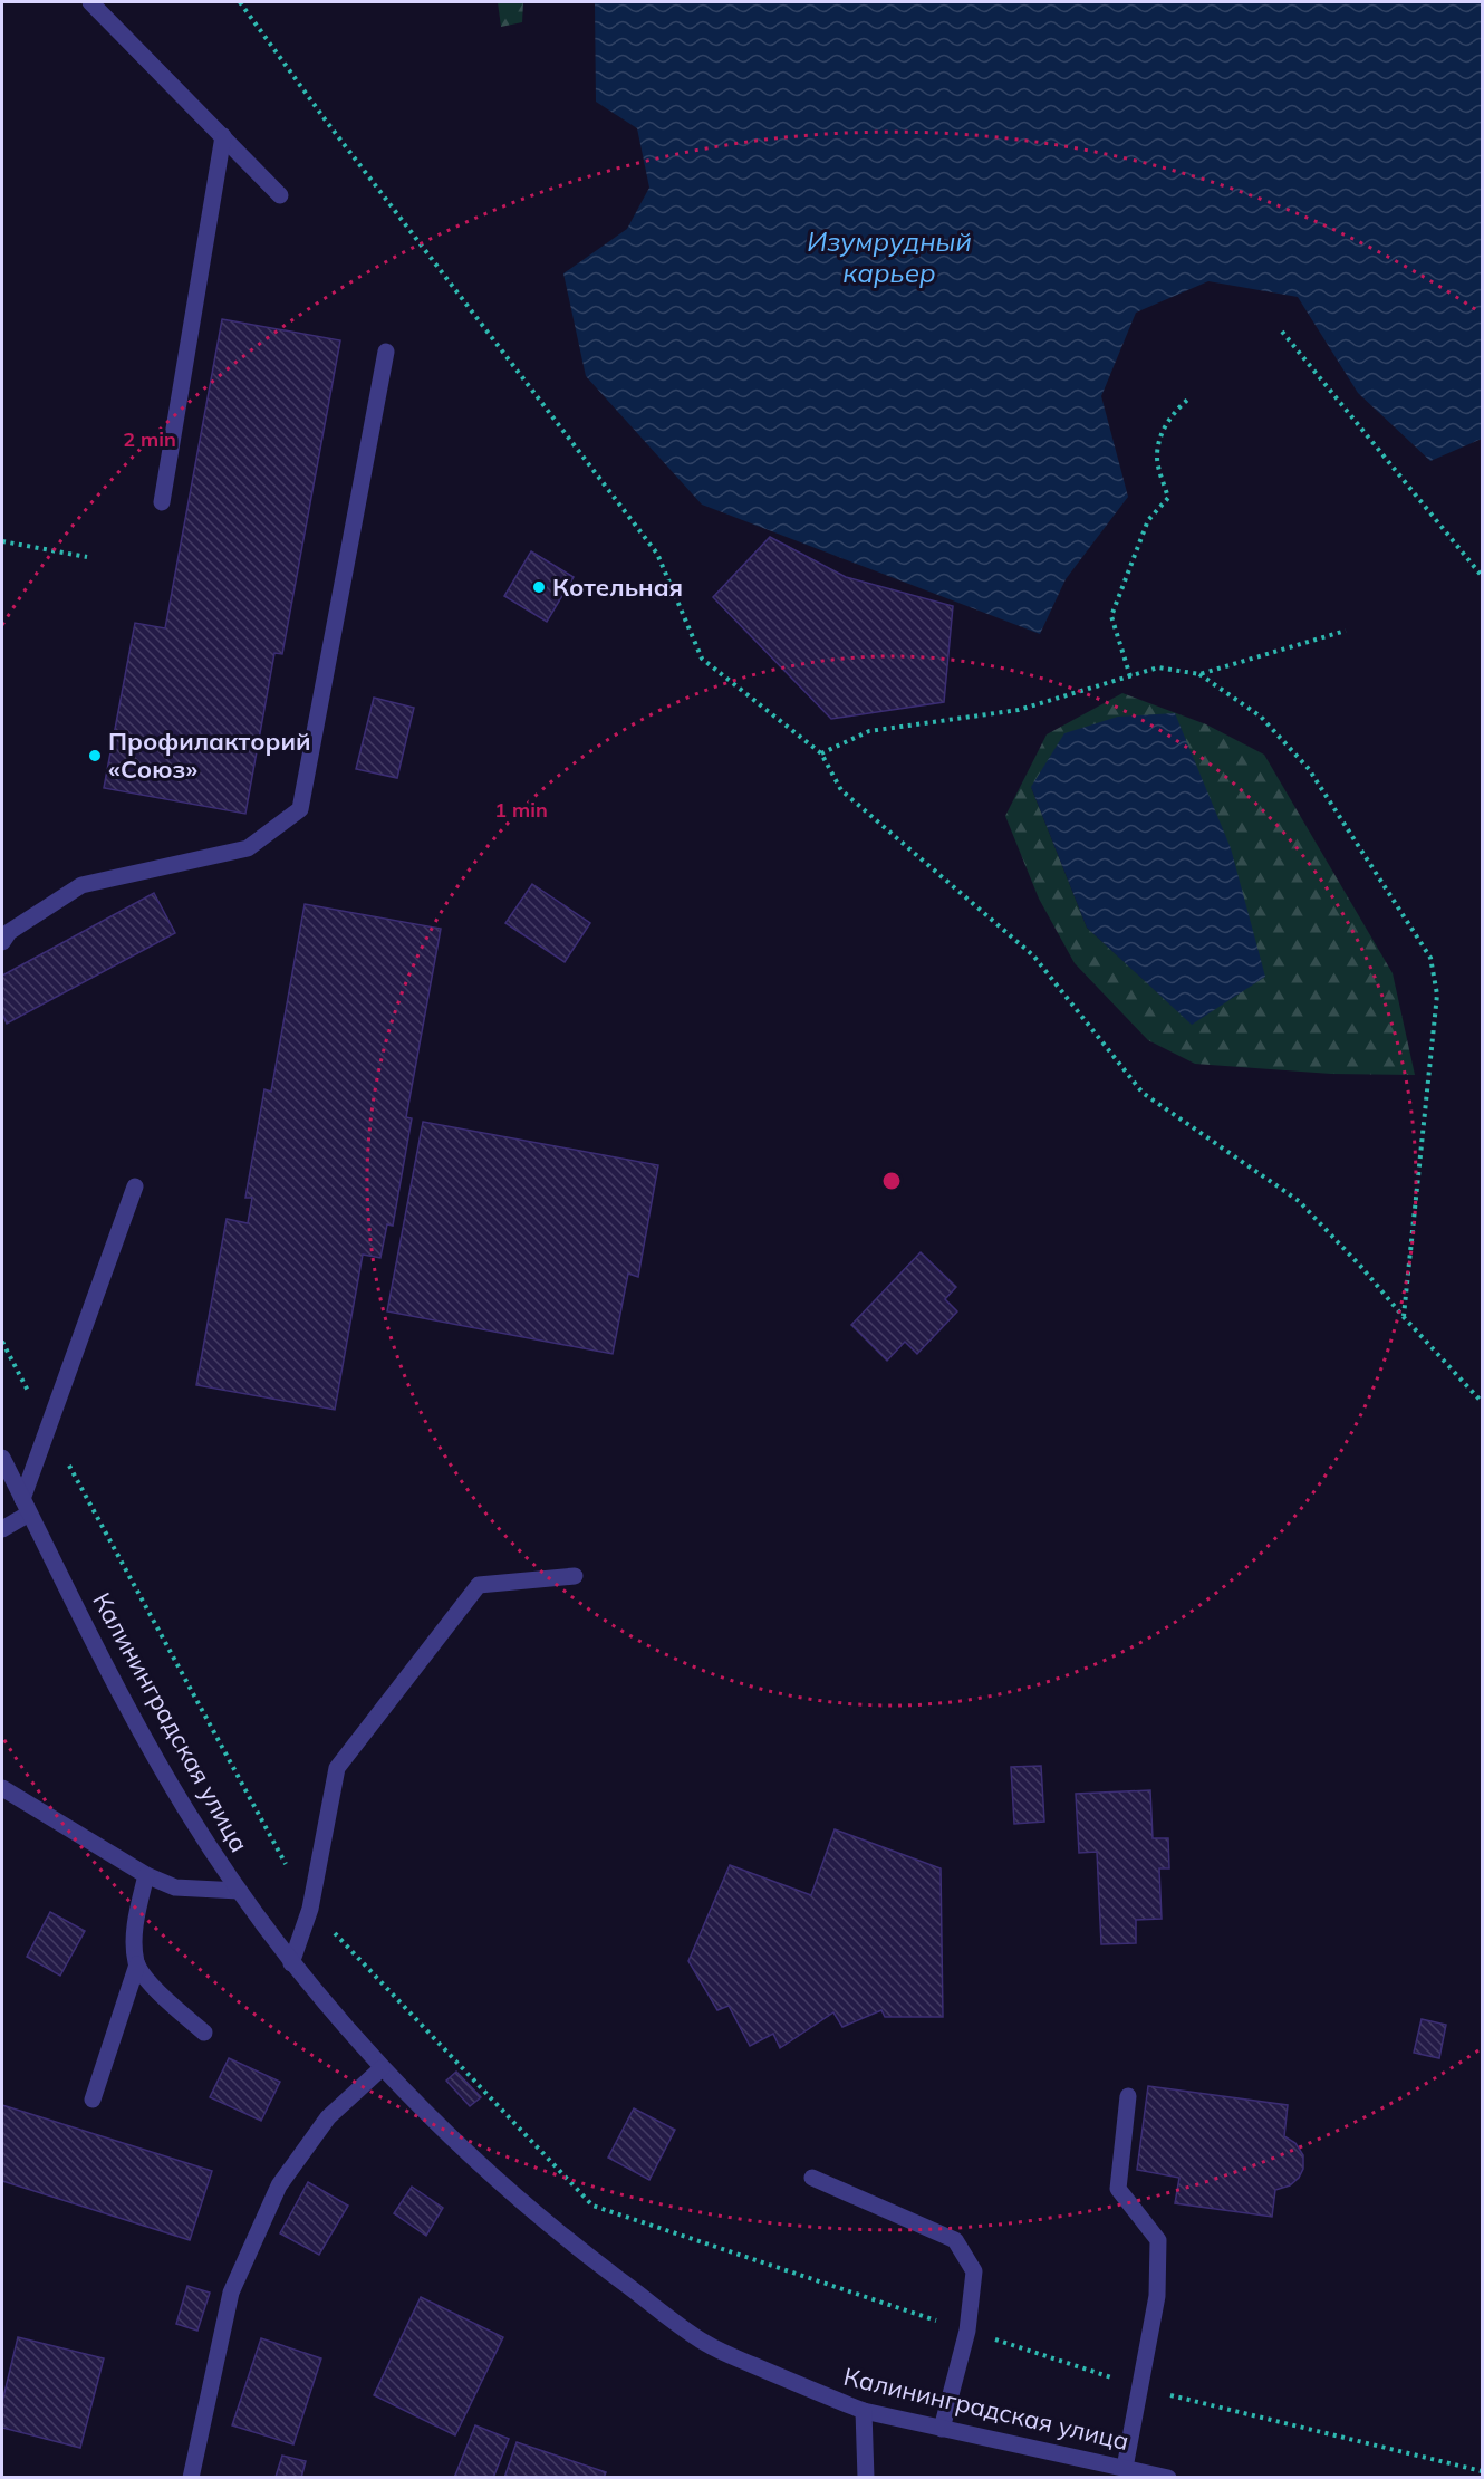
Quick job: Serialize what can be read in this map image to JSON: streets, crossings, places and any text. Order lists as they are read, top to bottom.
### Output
{
  "streets": {
    "street": ["Калининградская улица"]
  },
  "water": ["Изумрудный карьер"],
  "places": ["Котельная", "Профилакторий «Союз»"],
  "rings": ["2 min", "1 min"]
}
